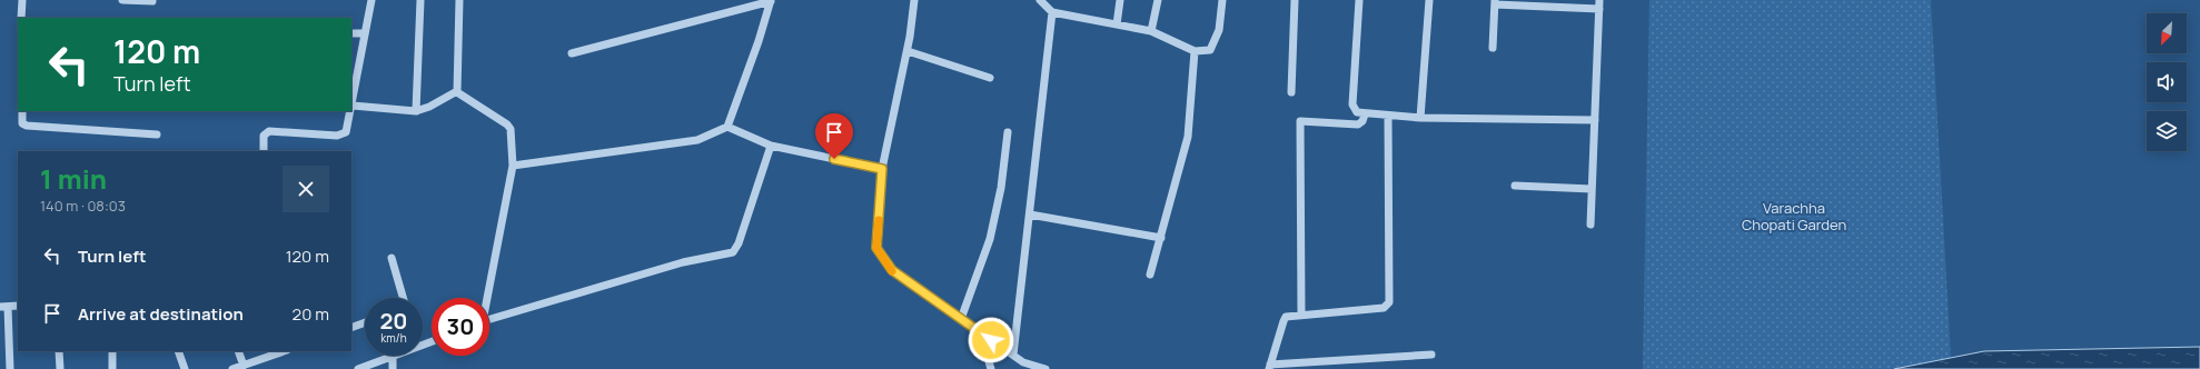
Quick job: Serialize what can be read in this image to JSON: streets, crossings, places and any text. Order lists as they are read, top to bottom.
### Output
{
  "parks": ["Varachha Chopati Garden"],
  "north": "bottom left",
  "page": {
    "turn": ["120 m", "Turn left"],
    "heading": ["1 min", "140 m · 08:03"],
    "list": [
      {
        "name": "Turn left",
        "value": "120 m"
      },
      {
        "name": "Arrive at destination",
        "value": "20 m"
      }
    ],
    "speed": "20 km/h",
    "limit": "30"
  }
}
